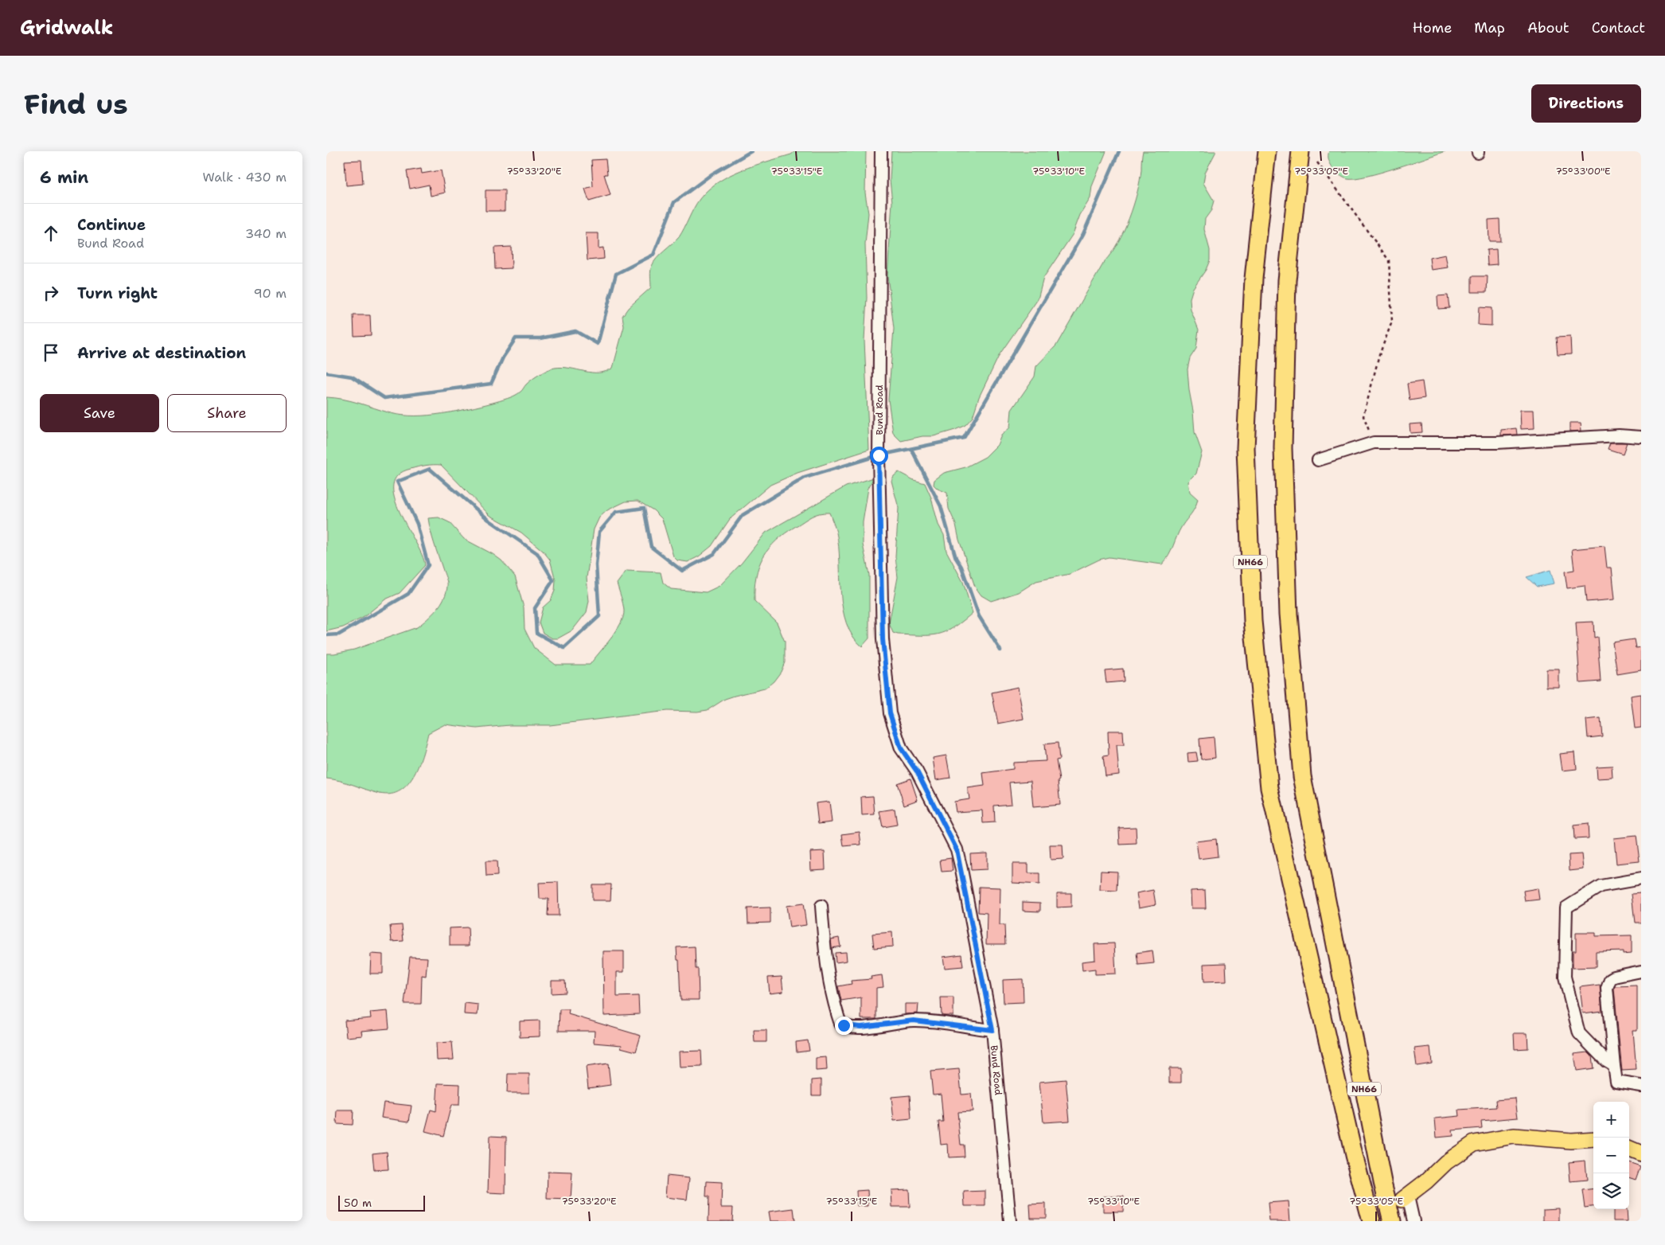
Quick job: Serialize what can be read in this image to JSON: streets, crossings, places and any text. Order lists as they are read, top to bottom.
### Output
{
  "streets": {
    "highway": ["NH66"],
    "street": ["Bund Road"]
  },
  "scale_bar": "50 m",
  "page": {
    "header": "Gridwalk",
    "nav": [
      "Home",
      "Map",
      "About",
      "Contact"
    ],
    "buttons": [
      "Directions",
      ["Save", "Share"]
    ],
    "title": "Find us",
    "heading": ["6 min", "Walk · 430 m"],
    "list": [
      ["Continue", "Bund Road", "340 m"],
      ["Turn right", "90 m"],
      "Arrive at destination"
    ],
    "map_buttons": ["+", "−"],
    "scale": "50 m"
  },
  "coordinates": [
    "75°33'20\"E",
    "75°33'15\"E",
    "75°33'10\"E",
    "75°33'05\"E",
    "75°33'00\"E"
  ]
}
